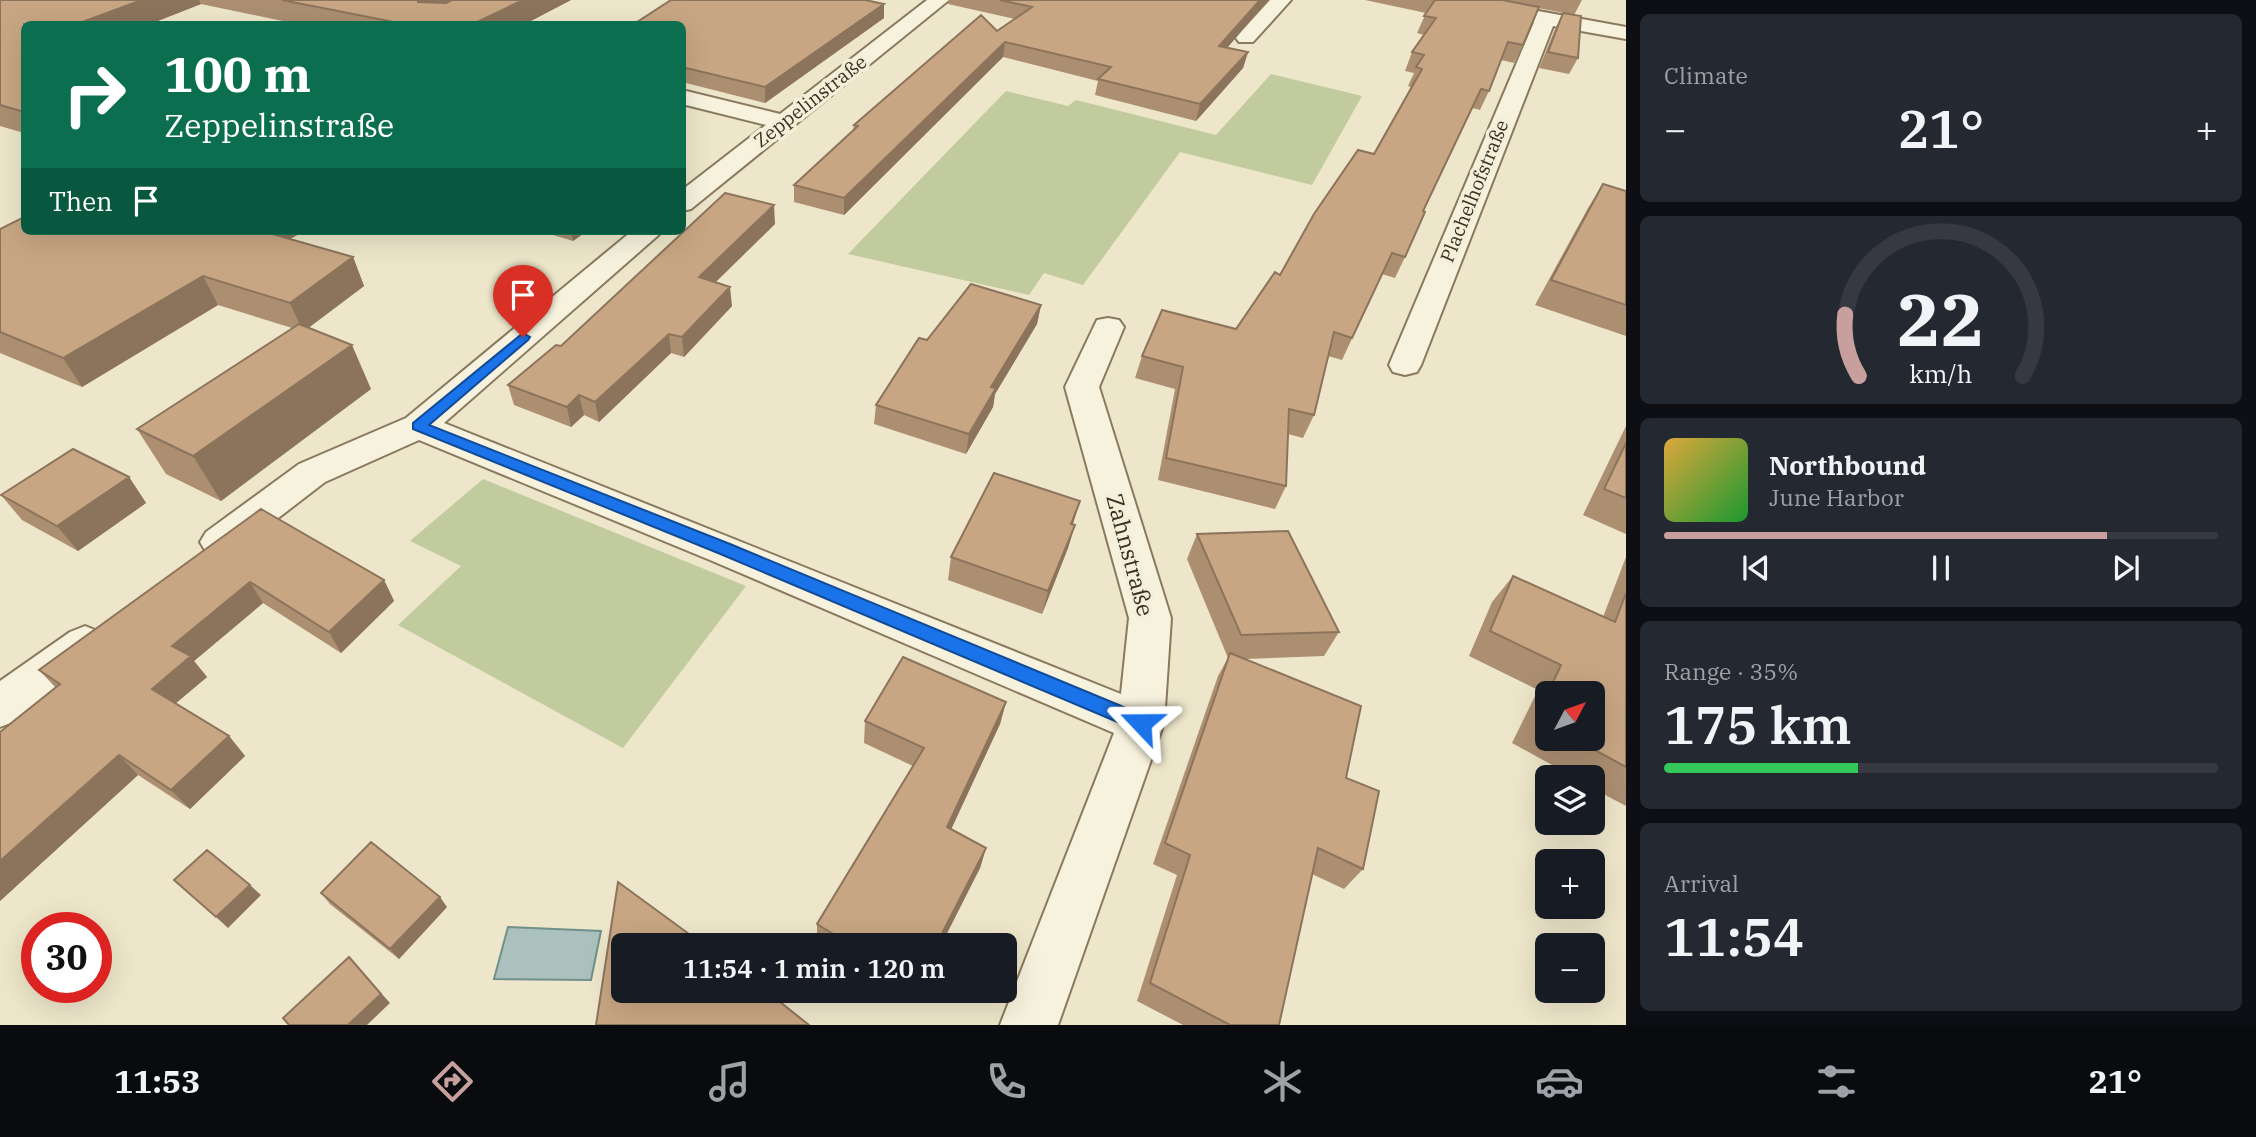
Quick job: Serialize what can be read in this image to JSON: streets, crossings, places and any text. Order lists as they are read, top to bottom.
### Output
{
  "streets": {
    "street": ["Zeppelinstraße", "Plachelhofstraße", "Zahnstraße"]
  },
  "north": "top right",
  "page": {
    "tile": [
      "Climate",
      ["Range · 35%", "175 km"],
      ["Arrival", "11:54"]
    ],
    "turn": ["100 m", "Zeppelinstraße"],
    "heat": ["−", "21°", "+"],
    "then": "Then",
    "song": ["Northbound", "June Harbor"],
    "map_buttons": ["+", "−"],
    "limit": "30",
    "trip": "11:54 · 1 min · 120 m",
    "tabs": ["11:53", "21°"],
    "gauge": ["22", "km/h"]
  }
}
